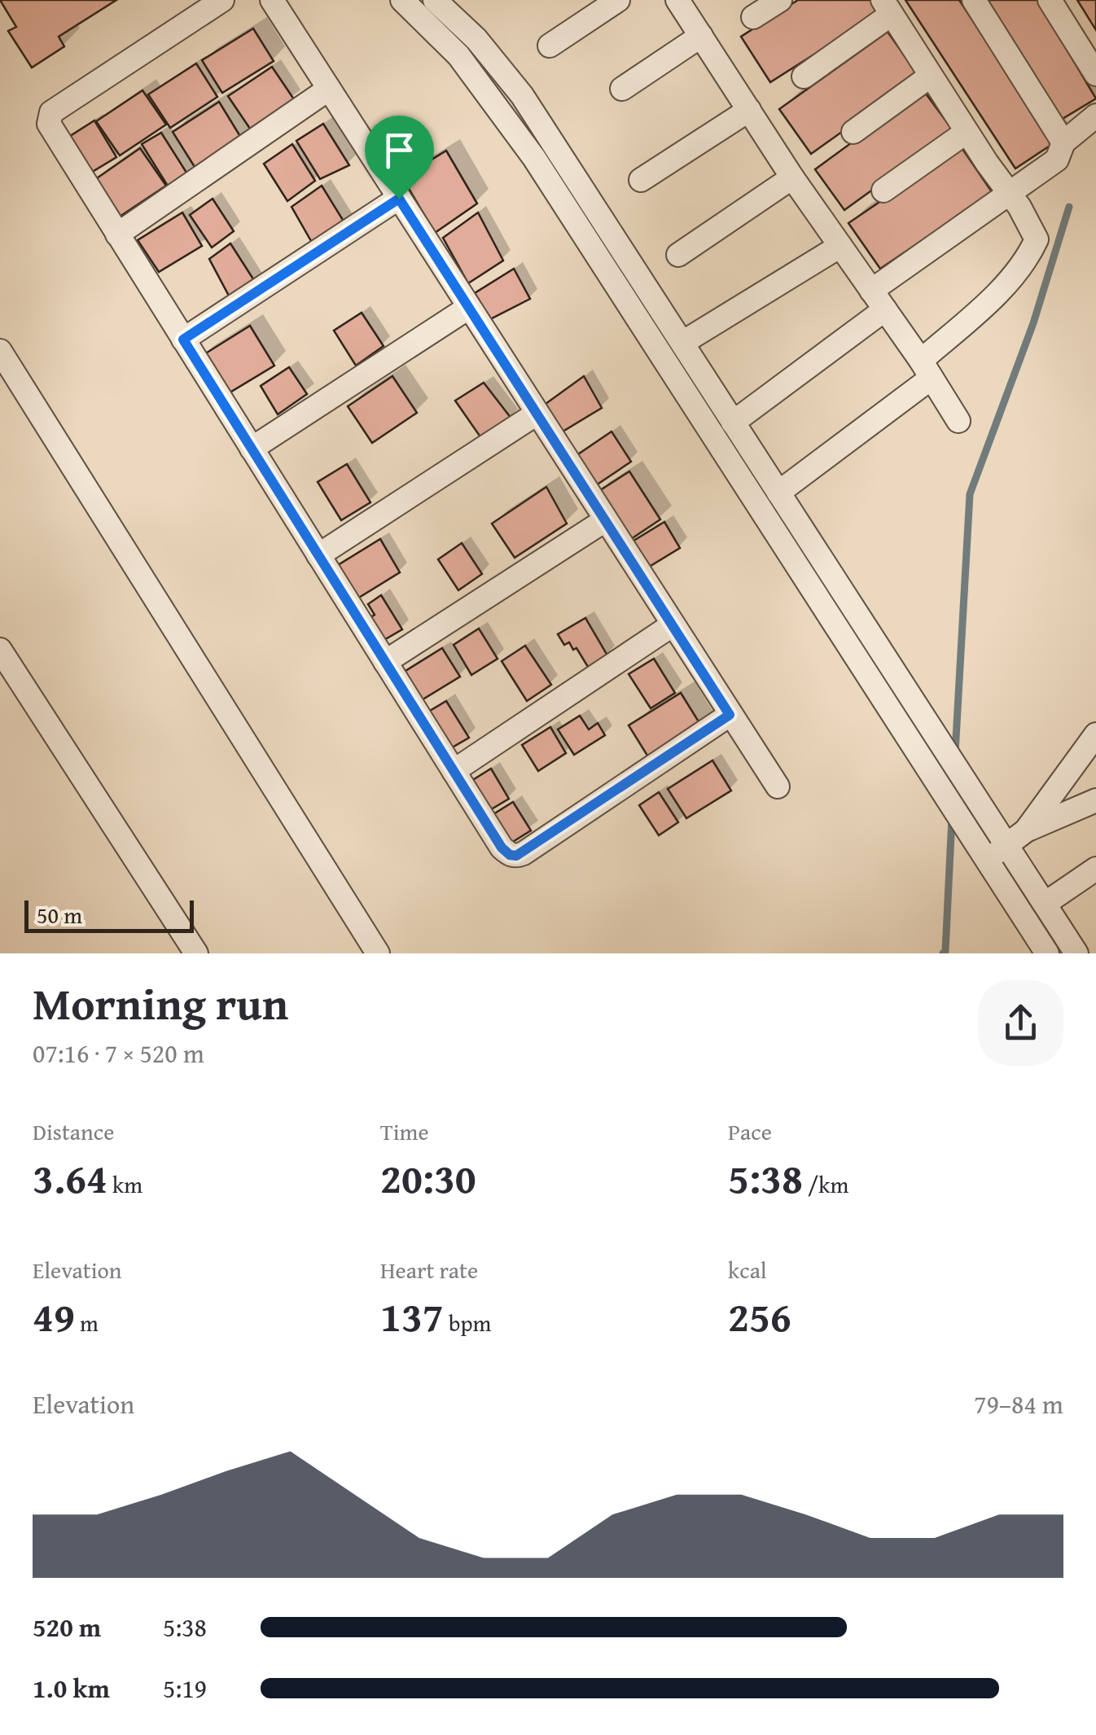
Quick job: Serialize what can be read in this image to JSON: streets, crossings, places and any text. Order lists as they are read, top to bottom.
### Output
{
  "scale_bar": "50 m",
  "page": {
    "scale": "50 m",
    "heading": ["Morning run", "07:16 · 7 × 520 m"],
    "stats": [
      ["Distance", "3.64 km"],
      ["Time", "20:30"],
      ["Pace", "5:38 /km"],
      ["Elevation", "49 m"],
      ["Heart rate", "137 bpm"],
      ["kcal", "256"]
    ],
    "chart": ["Elevation", "79–84 m"],
    "list": [
      {
        "name": "520 m",
        "note": "5:38"
      },
      {
        "name": "1.0 km",
        "note": "5:19"
      }
    ]
  }
}
